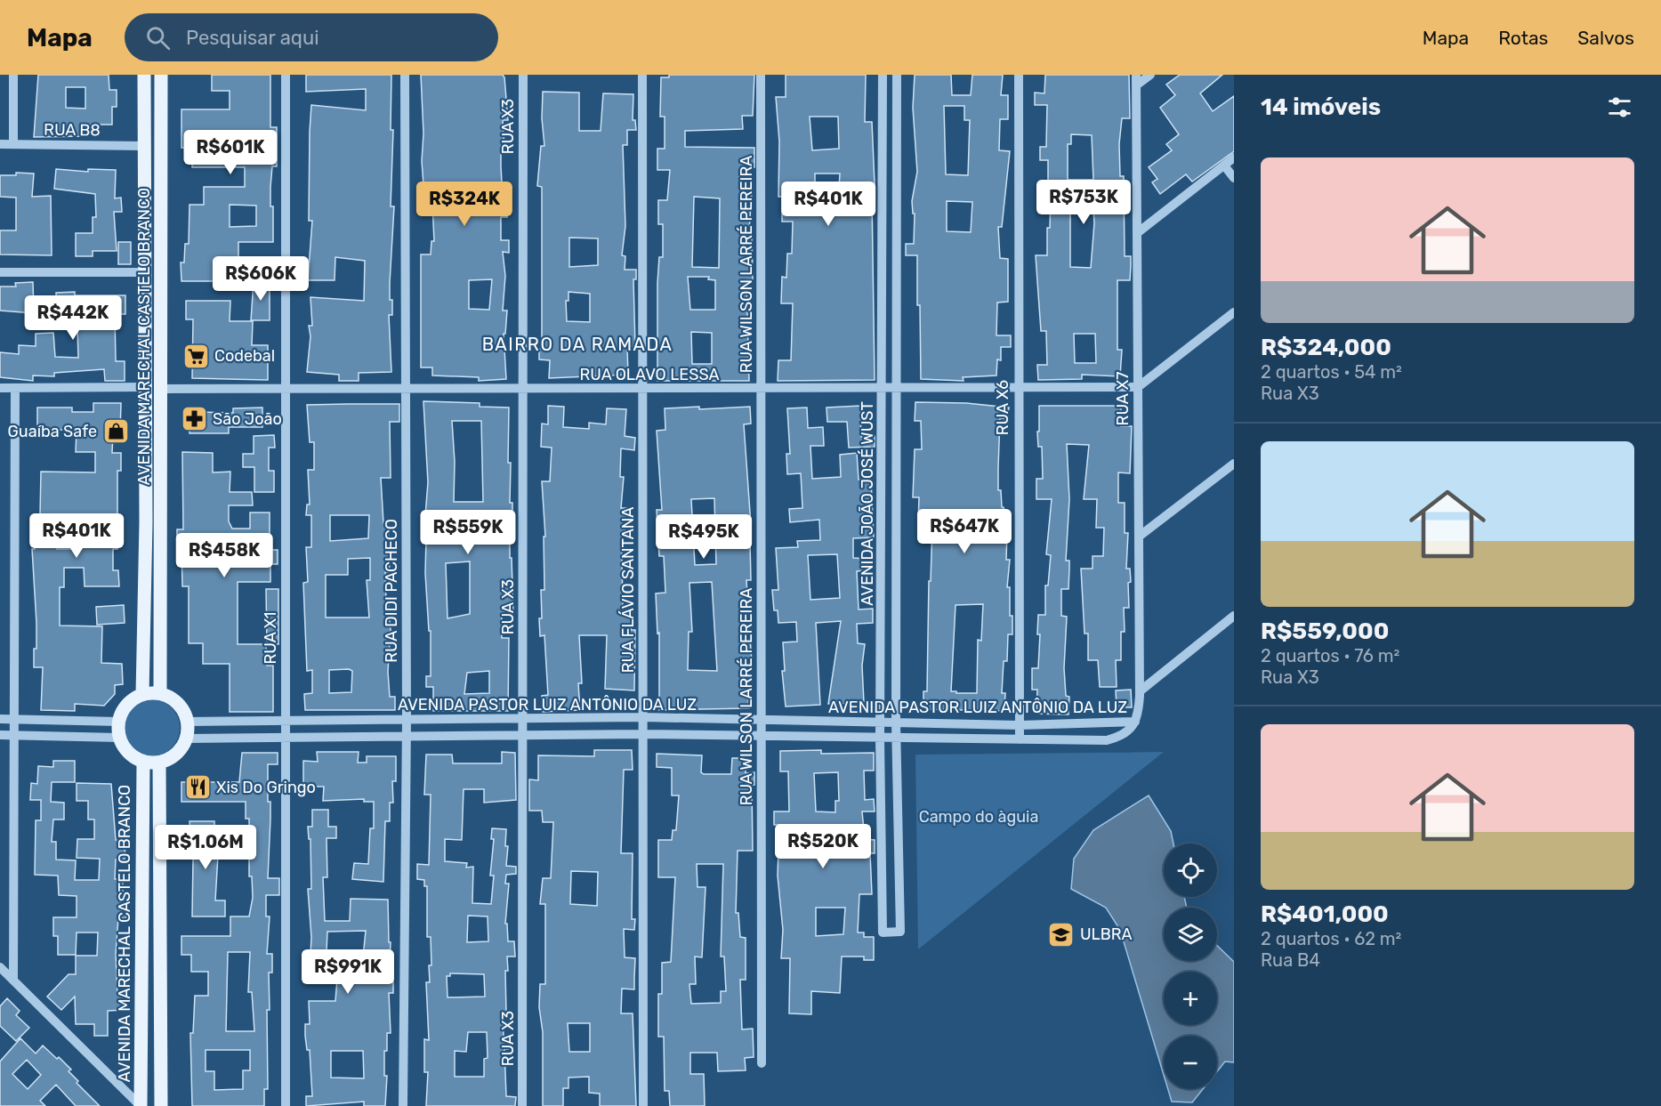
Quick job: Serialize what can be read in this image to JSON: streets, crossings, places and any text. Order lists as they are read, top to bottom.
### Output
{
  "streets": {
    "main road": ["AVENIDA MARECHAL CASTELO BRANCO"],
    "street": [
      "RUA X3",
      "RUA B8",
      "RUA WILSON LARRÉ PEREIRA",
      "RUA OLAVO LESSA",
      "RUA X7",
      "RUA X6",
      "AVENIDA JOÃO JOSÉ WUST",
      "RUA FLÁVIO SANTANA",
      "RUA DIDI PACHECO",
      "RUA X1",
      "AVENIDA PASTOR LUIZ ANTÔNIO DA LUZ"
    ]
  },
  "crossings": [
    ["RUA X3", "RUA OLAVO LESSA"],
    ["RUA X3", "AVENIDA PASTOR LUIZ ANTÔNIO DA LUZ"],
    ["RUA B8", "AVENIDA MARECHAL CASTELO BRANCO"],
    ["RUA WILSON LARRÉ PEREIRA", "RUA OLAVO LESSA"],
    ["RUA WILSON LARRÉ PEREIRA", "AVENIDA PASTOR LUIZ ANTÔNIO DA LUZ"],
    ["AVENIDA MARECHAL CASTELO BRANCO", "RUA OLAVO LESSA"],
    ["AVENIDA MARECHAL CASTELO BRANCO", "AVENIDA PASTOR LUIZ ANTÔNIO DA LUZ"],
    ["RUA OLAVO LESSA", "RUA X7"],
    ["RUA OLAVO LESSA", "RUA X6"],
    ["RUA OLAVO LESSA", "AVENIDA JOÃO JOSÉ WUST"],
    ["RUA OLAVO LESSA", "RUA FLÁVIO SANTANA"],
    ["RUA OLAVO LESSA", "RUA DIDI PACHECO"],
    ["RUA OLAVO LESSA", "RUA X1"],
    ["RUA X7", "AVENIDA PASTOR LUIZ ANTÔNIO DA LUZ"],
    ["RUA X6", "AVENIDA PASTOR LUIZ ANTÔNIO DA LUZ"],
    ["AVENIDA JOÃO JOSÉ WUST", "AVENIDA PASTOR LUIZ ANTÔNIO DA LUZ"],
    ["RUA FLÁVIO SANTANA", "AVENIDA PASTOR LUIZ ANTÔNIO DA LUZ"],
    ["RUA DIDI PACHECO", "AVENIDA PASTOR LUIZ ANTÔNIO DA LUZ"],
    ["RUA X1", "AVENIDA PASTOR LUIZ ANTÔNIO DA LUZ"]
  ],
  "districts": ["BAIRRO DA RAMADA"],
  "parks": ["Campo do àguia"],
  "places": {
    "supermarket": ["Codebal"],
    "pharmacy": ["São João"],
    "shop": ["Guaíba Safe"],
    "restaurant": ["Xis Do Gringo"],
    "school or university": ["ULBRA"]
  },
  "page": {
    "header": "Mapa",
    "search": "Pesquisar aqui",
    "nav": ["Mapa", "Rotas", "Salvos"],
    "heading": "14 imóveis",
    "price": [
      "R$601K",
      "R$753K",
      "R$324K",
      "R$401K",
      "R$606K",
      "R$442K",
      "R$647K",
      "R$559K",
      "R$401K",
      "R$495K",
      "R$458K",
      "R$520K",
      "R$1.06M",
      "R$991K"
    ],
    "list": [
      {
        "name": "R$324,000",
        "note": "2 quartos · 54 m² · Rua X3"
      },
      {
        "name": "R$559,000",
        "note": "2 quartos · 76 m² · Rua X3"
      },
      {
        "name": "R$401,000",
        "note": "2 quartos · 62 m² · Rua B4"
      }
    ],
    "map_buttons": ["+", "−"]
  }
}
